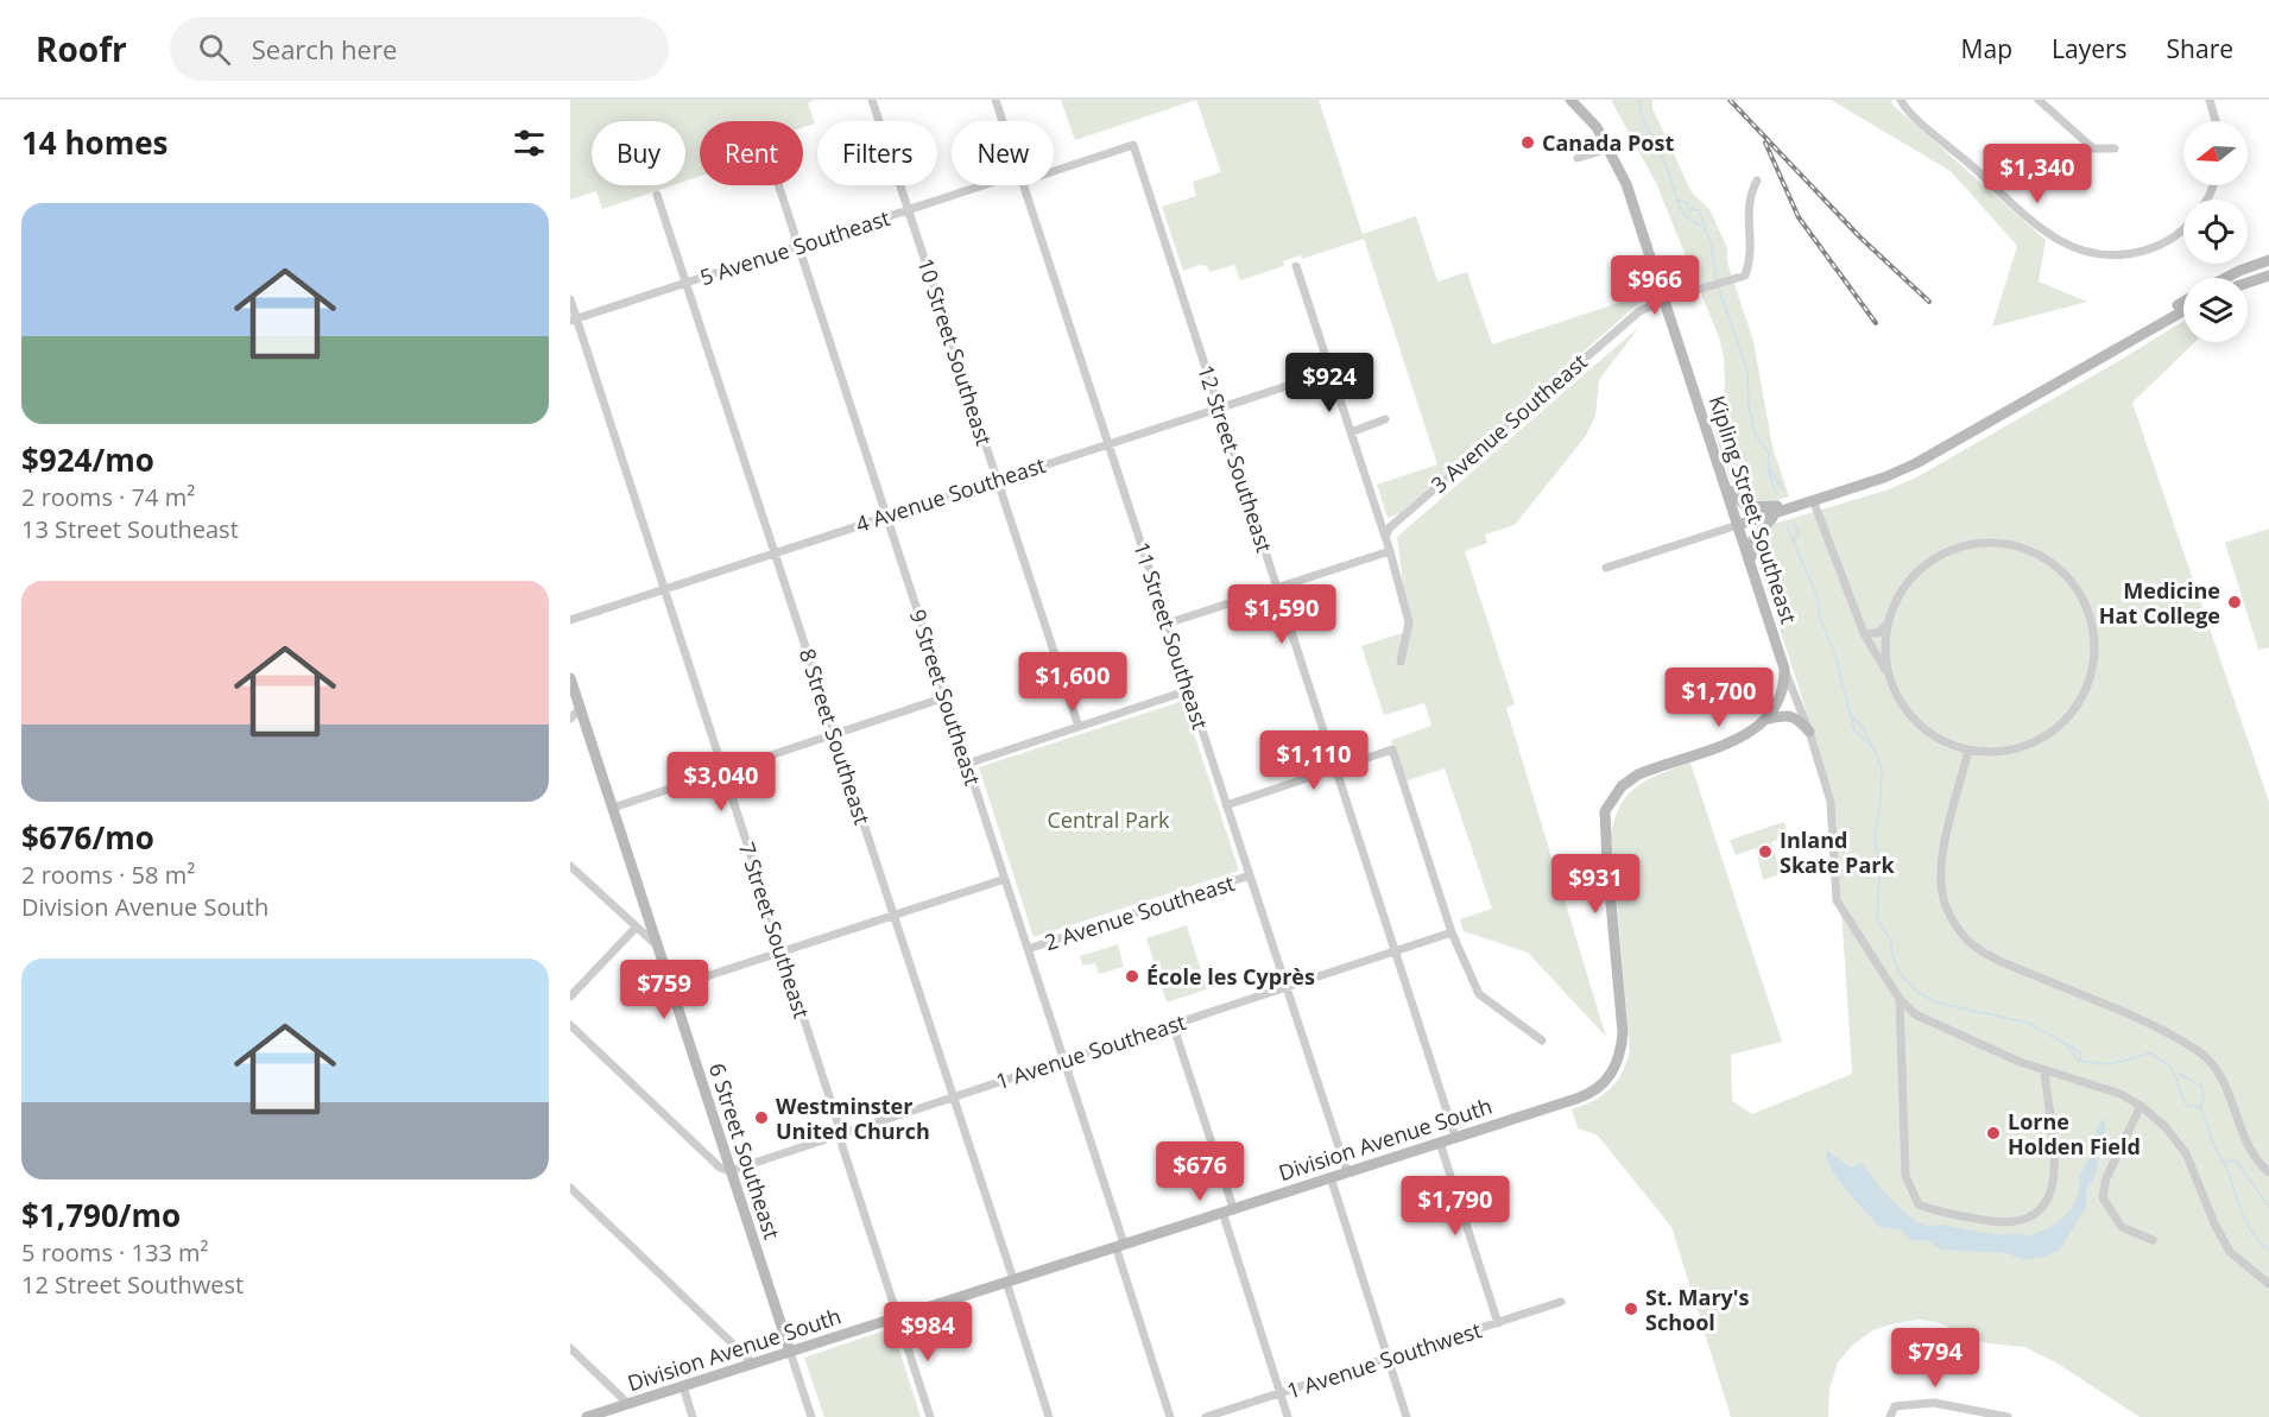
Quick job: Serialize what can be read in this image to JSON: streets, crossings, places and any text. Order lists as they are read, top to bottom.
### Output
{
  "streets": {
    "street": [
      "5 Avenue Southeast",
      "10 Street Southeast",
      "3 Avenue Southeast",
      "12 Street Southeast",
      "4 Avenue Southeast",
      "Kipling Street Southeast",
      "11 Street Southeast",
      "9 Street Southeast",
      "8 Street Southeast",
      "2 Avenue Southeast",
      "7 Street Southeast",
      "1 Avenue Southeast",
      "Division Avenue South",
      "6 Street Southeast",
      "1 Avenue Southwest"
    ]
  },
  "crossings": [
    ["5 Avenue Southeast", "10 Street Southeast"],
    ["5 Avenue Southeast", "12 Street Southeast"],
    ["5 Avenue Southeast", "9 Street Southeast"],
    ["5 Avenue Southeast", "8 Street Southeast"],
    ["5 Avenue Southeast", "7 Street Southeast"],
    ["10 Street Southeast", "4 Avenue Southeast"],
    ["3 Avenue Southeast", "Kipling Street Southeast"],
    ["12 Street Southeast", "4 Avenue Southeast"],
    ["12 Street Southeast", "1 Avenue Southeast"],
    ["12 Street Southeast", "Division Avenue South"],
    ["4 Avenue Southeast", "11 Street Southeast"],
    ["4 Avenue Southeast", "9 Street Southeast"],
    ["4 Avenue Southeast", "8 Street Southeast"],
    ["4 Avenue Southeast", "7 Street Southeast"],
    ["11 Street Southeast", "2 Avenue Southeast"],
    ["11 Street Southeast", "1 Avenue Southeast"],
    ["11 Street Southeast", "Division Avenue South"],
    ["9 Street Southeast", "2 Avenue Southeast"],
    ["9 Street Southeast", "1 Avenue Southeast"],
    ["9 Street Southeast", "Division Avenue South"],
    ["8 Street Southeast", "1 Avenue Southeast"],
    ["8 Street Southeast", "Division Avenue South"],
    ["7 Street Southeast", "1 Avenue Southeast"],
    ["7 Street Southeast", "Division Avenue South"],
    ["1 Avenue Southeast", "6 Street Southeast"],
    ["Division Avenue South", "6 Street Southeast"]
  ],
  "parks": ["Central Park"],
  "places": [
    "Canada Post",
    "Medicine Hat College",
    "Inland Skate Park",
    "École les Cyprès",
    "Westminster United Church",
    "Lorne Holden Field",
    "St. Mary's School"
  ],
  "north": "left",
  "page": {
    "header": "Roofr",
    "search": "Search here",
    "nav": ["Map", "Layers", "Share"],
    "heading": "14 homes",
    "chip": [
      "Buy",
      "Rent",
      "Filters",
      "New"
    ],
    "price": [
      "$1,340",
      "$966",
      "$924",
      "$1,590",
      "$1,600",
      "$1,700",
      "$1,110",
      "$3,040",
      "$931",
      "$759",
      "$676",
      "$1,790",
      "$984",
      "$794"
    ],
    "list": [
      {
        "name": "$924/mo",
        "note": "2 rooms · 74 m² · 13 Street Southeast"
      },
      {
        "name": "$676/mo",
        "note": "2 rooms · 58 m² · Division Avenue South"
      },
      {
        "name": "$1,790/mo",
        "note": "5 rooms · 133 m² · 12 Street Southwest"
      }
    ]
  }
}
